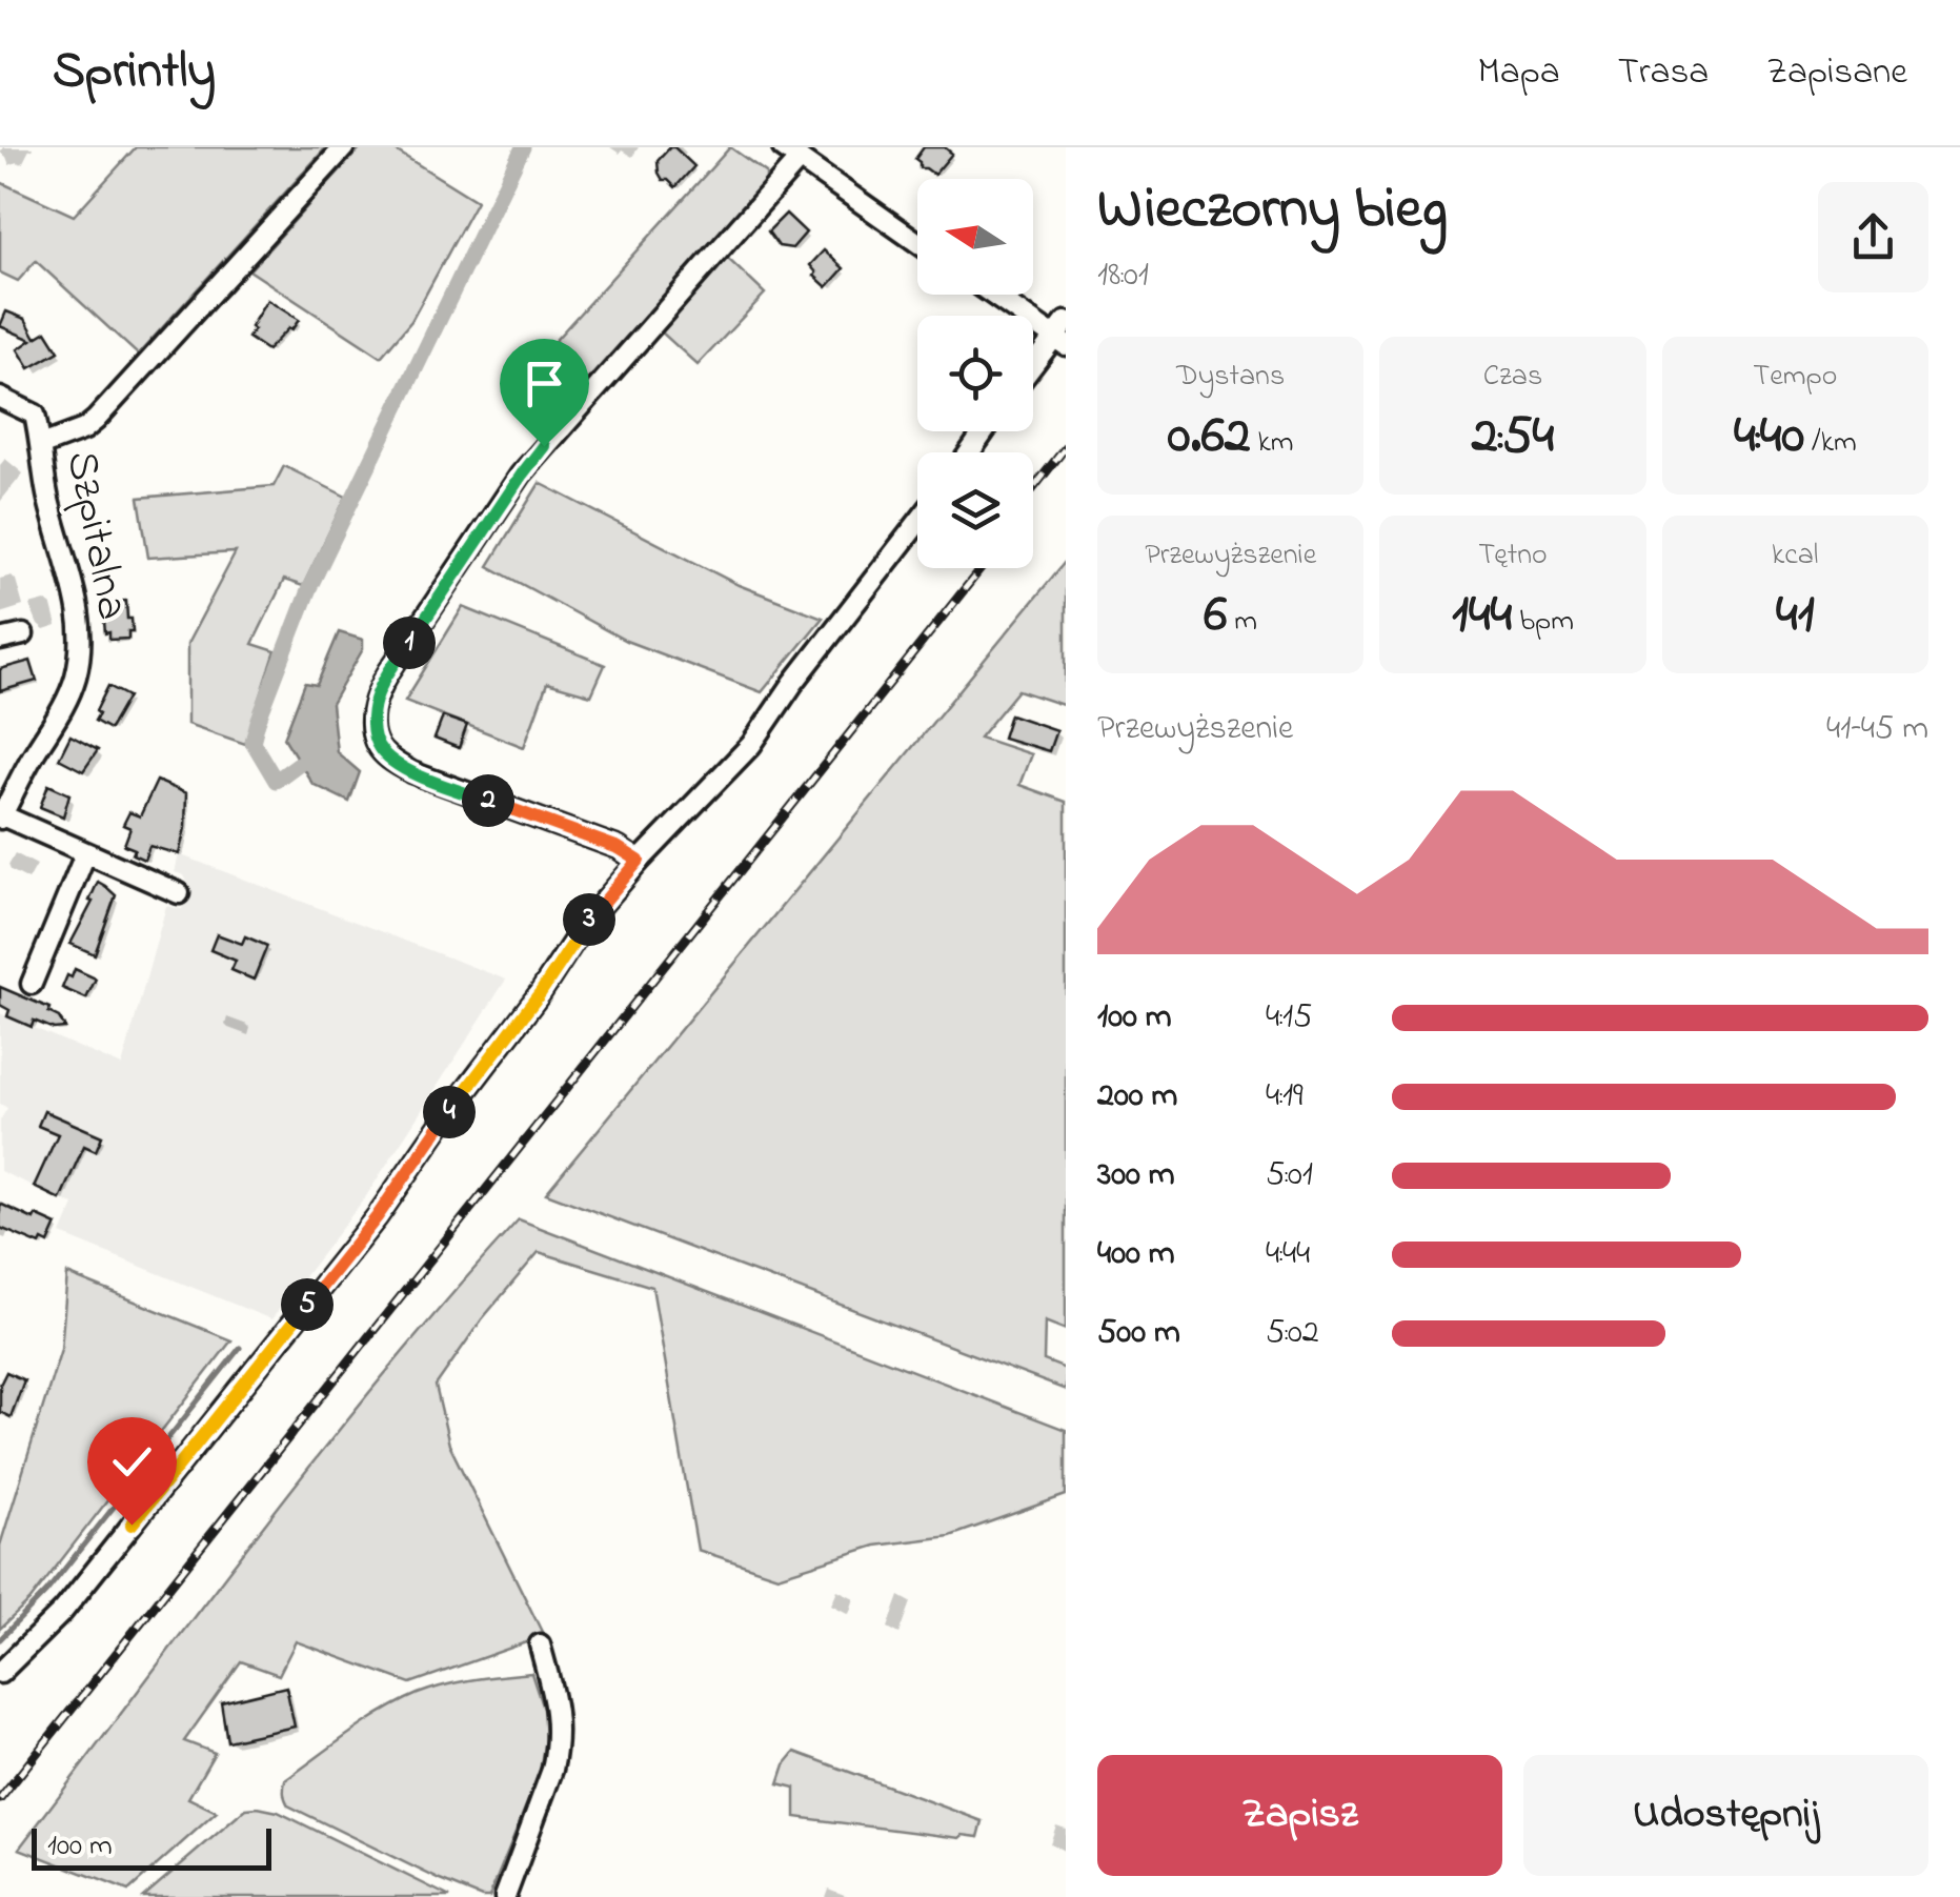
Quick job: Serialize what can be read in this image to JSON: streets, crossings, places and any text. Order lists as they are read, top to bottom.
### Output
{
  "streets": {
    "street": ["Szpitalna"]
  },
  "scale_bar": "100 m",
  "north": "left",
  "page": {
    "header": "Sprintly",
    "nav": ["Mapa", "Trasa", "Zapisane"],
    "heading": ["Wieczorny bieg", "18:01"],
    "stats": [
      ["Dystans", "0.62 km"],
      ["Czas", "2:54"],
      ["Tempo", "4:40 /km"],
      ["Przewyższenie", "6 m"],
      ["Tętno", "144 bpm"],
      ["kcal", "41"]
    ],
    "pins": [
      "1",
      "2",
      "3",
      "4",
      "5"
    ],
    "chart": ["Przewyższenie", "41–45 m"],
    "list": [
      {
        "name": "100 m",
        "note": "4:15"
      },
      {
        "name": "200 m",
        "note": "4:19"
      },
      {
        "name": "300 m",
        "note": "5:01"
      },
      {
        "name": "400 m",
        "note": "4:44"
      },
      {
        "name": "500 m",
        "note": "5:02"
      }
    ],
    "buttons": ["Zapisz", "Udostępnij"],
    "scale": "100 m"
  }
}
